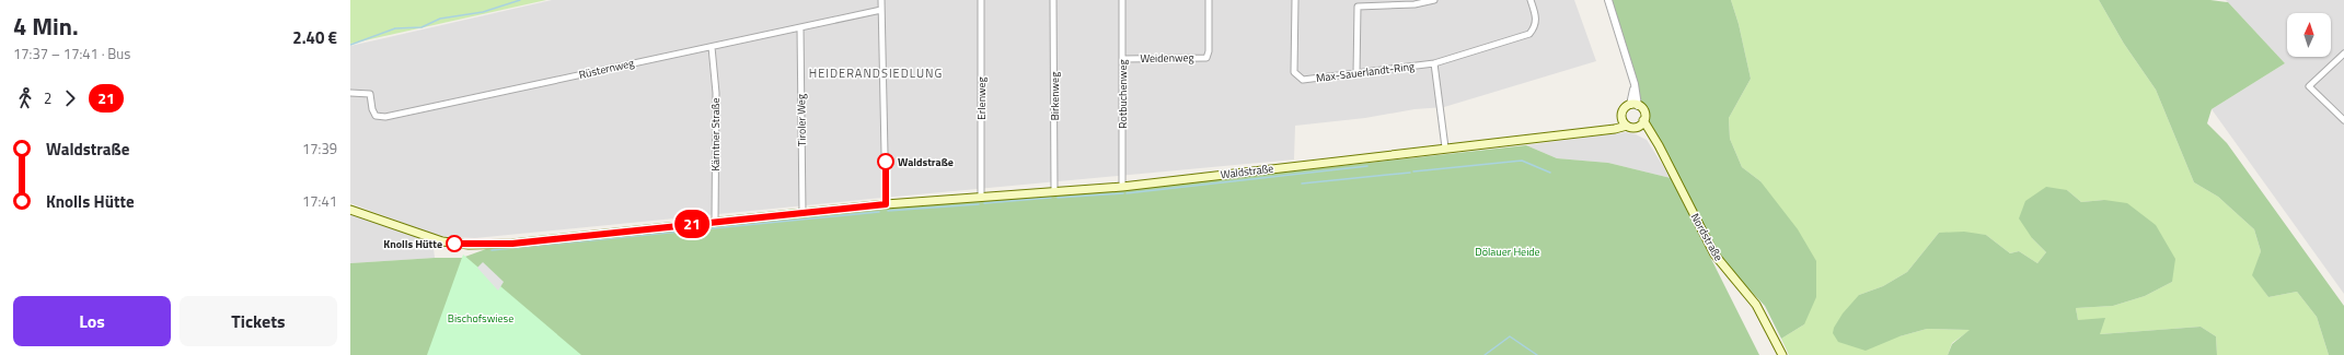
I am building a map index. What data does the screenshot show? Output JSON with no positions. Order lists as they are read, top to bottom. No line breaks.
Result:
{"streets":{"main road":["Waldstraße","Nordstraße"],"street":["Weidenweg","Rüsternweg","Max-Sauerlandt-Ring","Rotbuchenweg","Birkenweg","Erlenweg","Tiroler Weg","Kärntner Straße"]},"crossings":[["Weidenweg","Rotbuchenweg"],["Rüsternweg","Tiroler Weg"],["Rüsternweg","Kärntner Straße"],["Rotbuchenweg","Waldstraße"],["Birkenweg","Waldstraße"],["Erlenweg","Waldstraße"],["Tiroler Weg","Waldstraße"],["Kärntner Straße","Waldstraße"],["Waldstraße","Nordstraße"]],"districts":["HEIDERANDSIEDLUNG"],"parks":["Dölauer Heide","Bischofswiese"],"places":["Waldstraße","Knolls Hütte"],"lines":["bus line 21"],"north":"top","page":{"heading":["4 Min.","17:37 – 17:41 · Bus","2.40 €"],"on_map":"21","legs":["2","21"],"list":[{"name":"Waldstraße","value":"17:39"},{"name":"Knolls Hütte","value":"17:41"}],"buttons":["Los","Tickets"]}}
